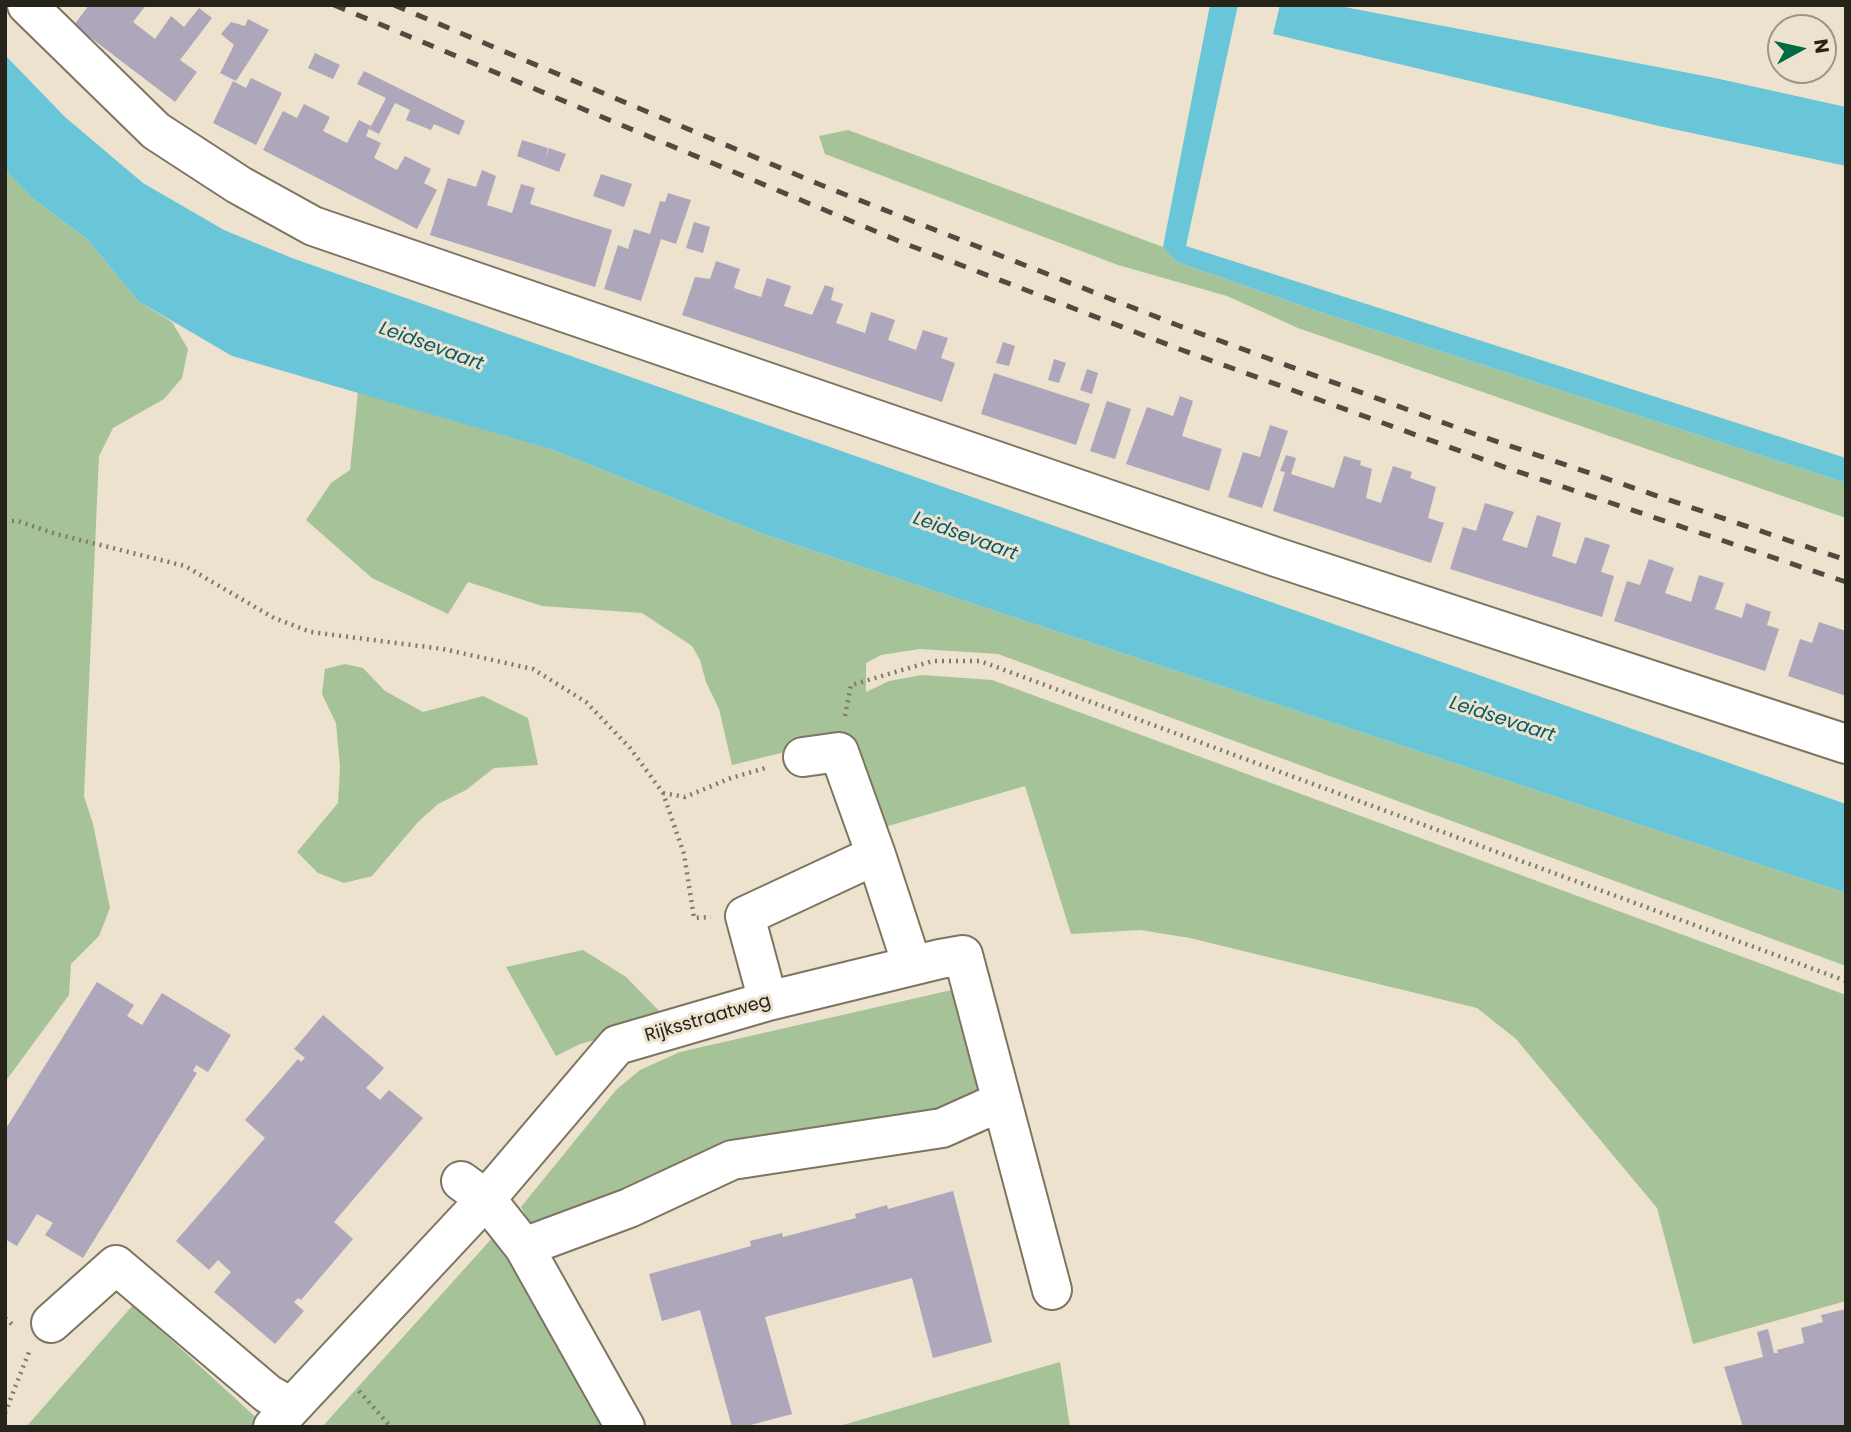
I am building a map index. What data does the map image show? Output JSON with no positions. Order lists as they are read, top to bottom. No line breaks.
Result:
{"streets":{"street":["Rijksstraatweg"]},"water":["Leidsevaart"],"north":"right"}
